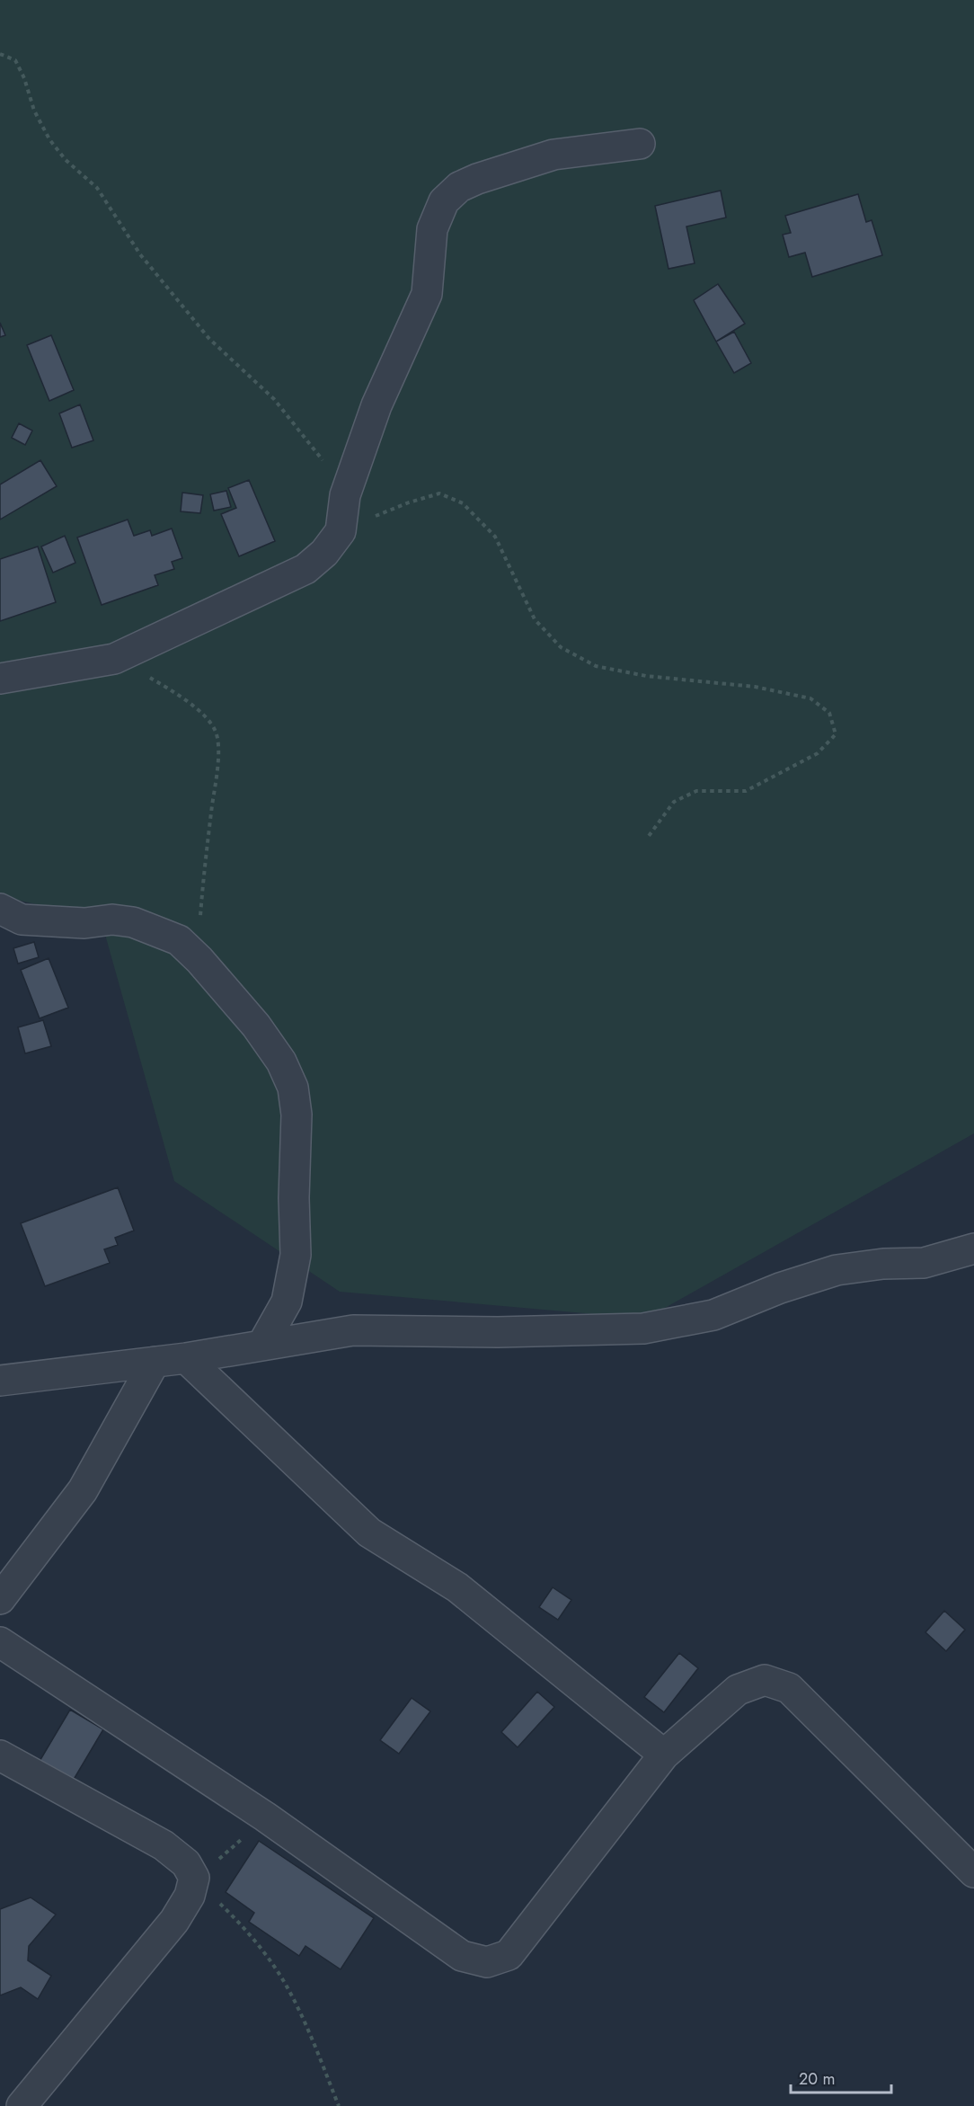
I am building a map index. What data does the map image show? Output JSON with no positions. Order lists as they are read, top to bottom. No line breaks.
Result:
{"scale_bar":"20 m"}
